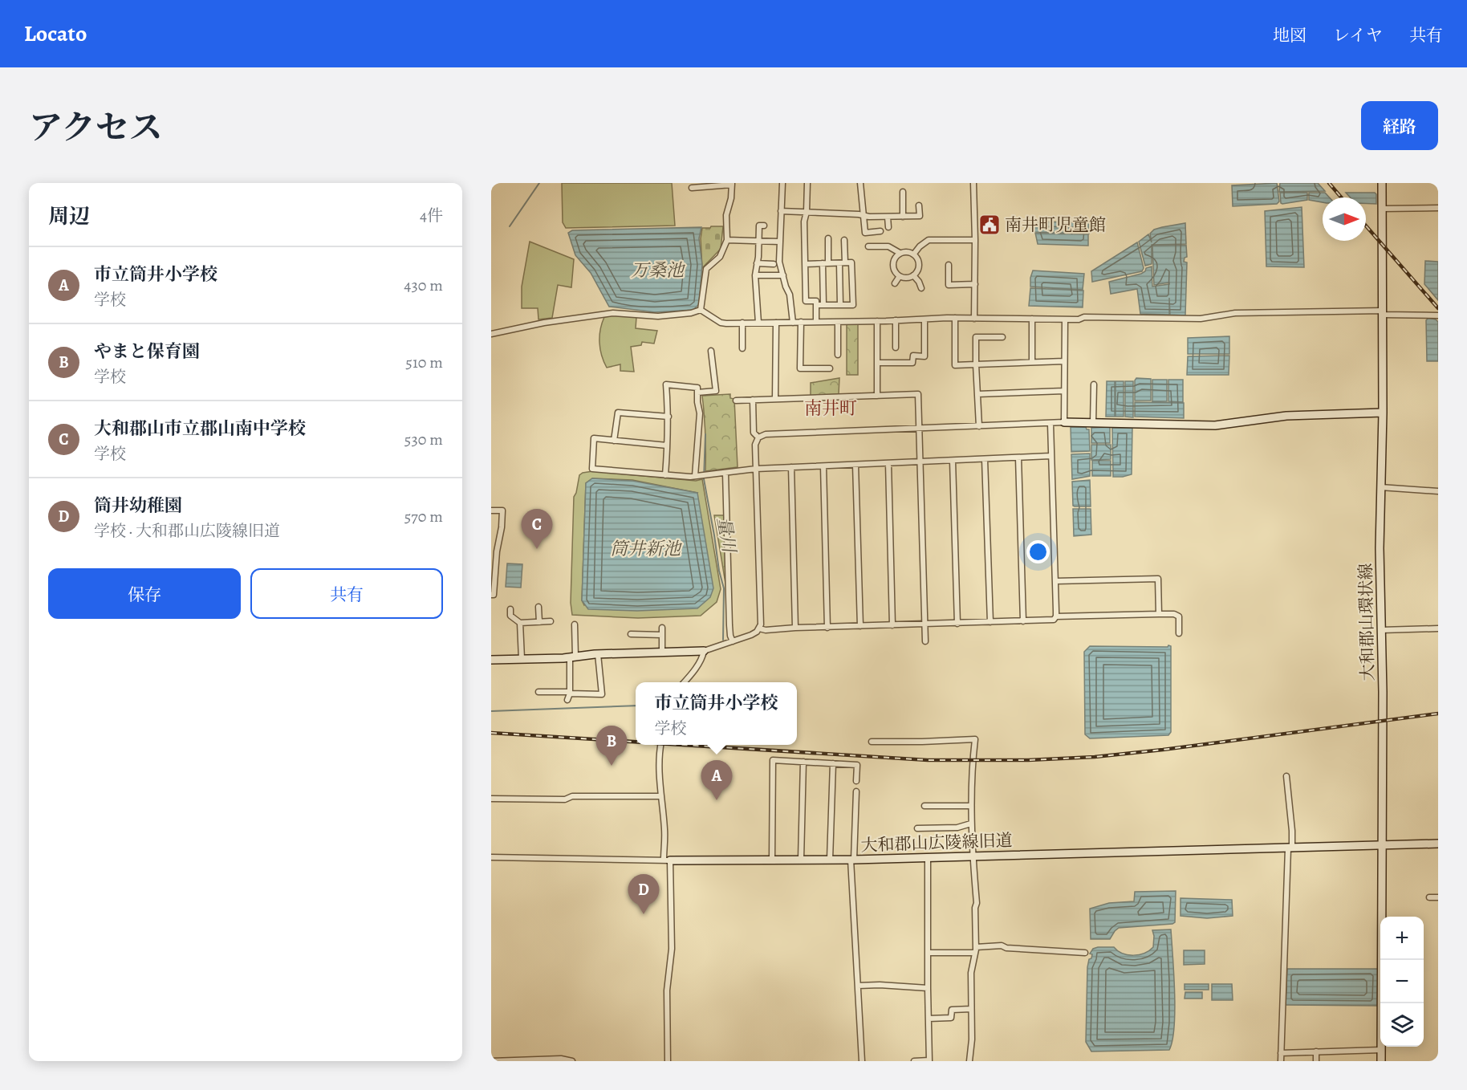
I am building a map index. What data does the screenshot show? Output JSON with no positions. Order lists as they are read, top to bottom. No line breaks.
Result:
{"streets":{"street":["大和郡山環状線","大和郡山広陵線旧道"]},"crossings":[["大和郡山環状線","大和郡山広陵線旧道"]],"districts":["南井町"],"water":["万桑池","量川","筒井新池"],"places":{"public building":["南井町児童館"]},"north":"right","page":{"header":"Locato","nav":["地図","レイヤ","共有"],"title":"アクセス","buttons":["経路",["保存","共有"]],"heading":["周辺","4件"],"list":[{"mark":"A","name":"市立筒井小学校","note":"学校","value":"430 m"},{"mark":"B","name":"やまと保育園","note":"学校","value":"510 m"},{"mark":"C","name":"大和郡山市立郡山南中学校","note":"学校","value":"530 m"},{"mark":"D","name":"筒井幼稚園","note":"学校 · 大和郡山広陵線旧道","value":"570 m"}],"pins":["C","B","A","D"],"popup":["市立筒井小学校","学校"],"map_buttons":["+","−"]}}
